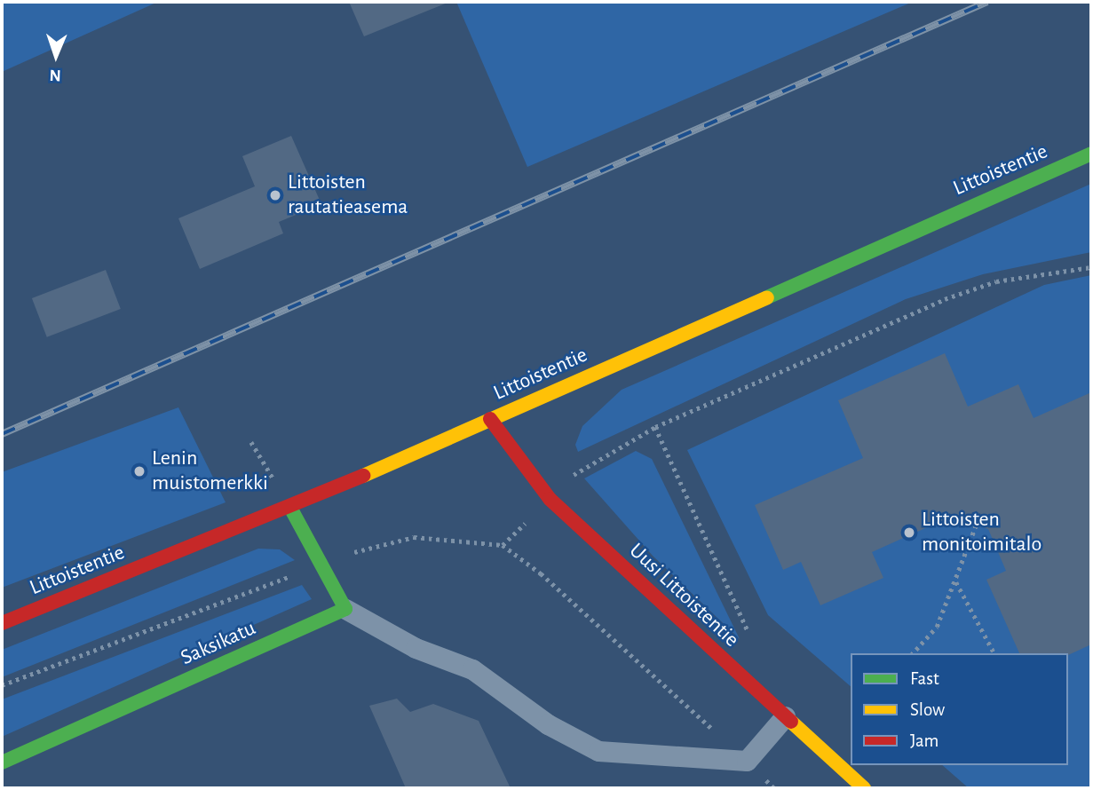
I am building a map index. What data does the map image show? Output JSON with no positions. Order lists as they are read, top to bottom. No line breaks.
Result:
{"streets":{"street":["Littoistentie","Uusi Littoistentie","Saksikatu"]},"crossings":[["Littoistentie","Uusi Littoistentie"]],"places":["Littoisten rautatieasema","Lenin muistomerkki","Littoisten monitoimitalo"],"legend":["Fast","Slow","Jam"],"north":"bottom"}
